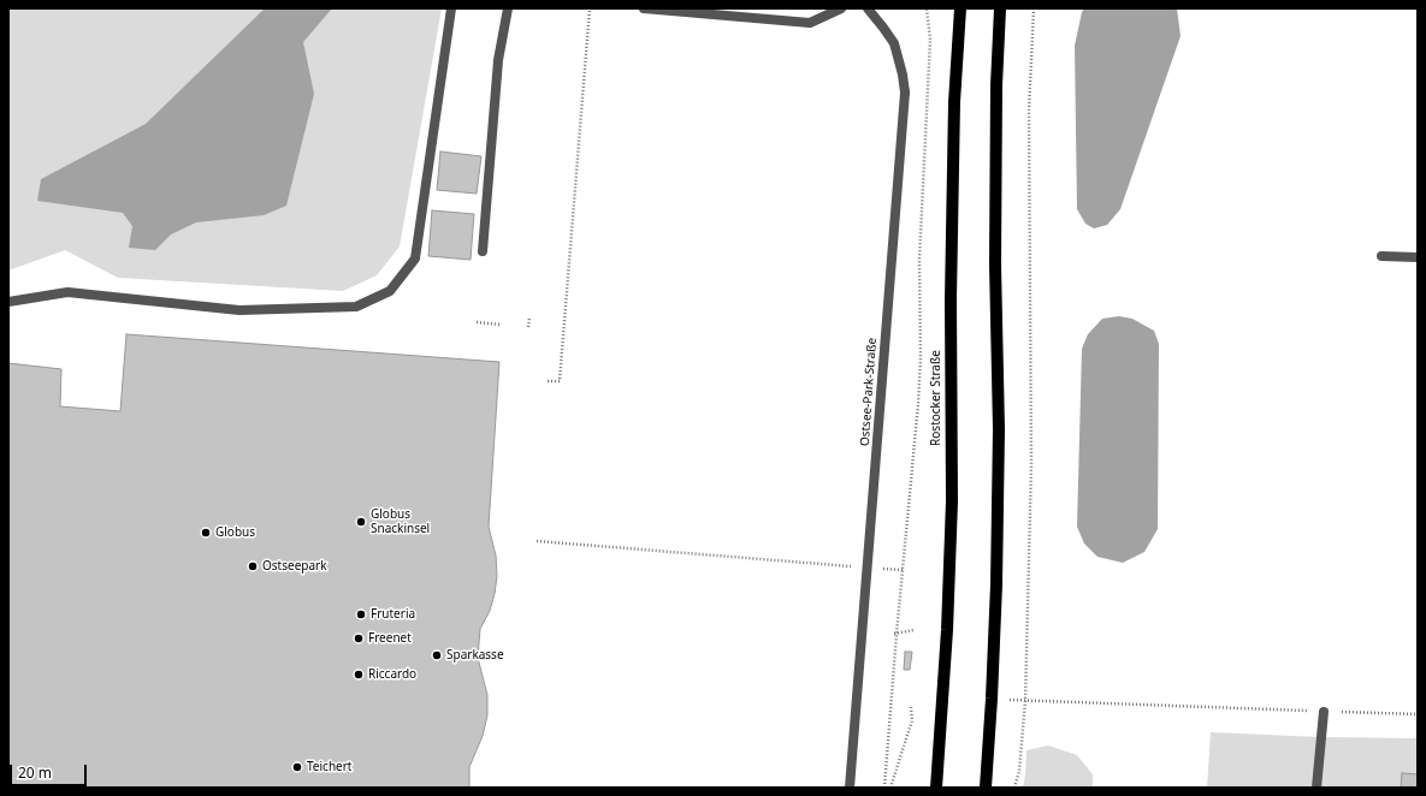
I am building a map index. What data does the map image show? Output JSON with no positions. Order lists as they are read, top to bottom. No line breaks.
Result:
{"streets":{"main road":["Rostocker Straße"],"street":["Ostsee-Park-Straße"]},"places":["Globus Snackinsel","Globus","Ostseepark","Fruteria","Freenet","Sparkasse","Riccardo","Teichert"],"scale_bar":"20 m"}
